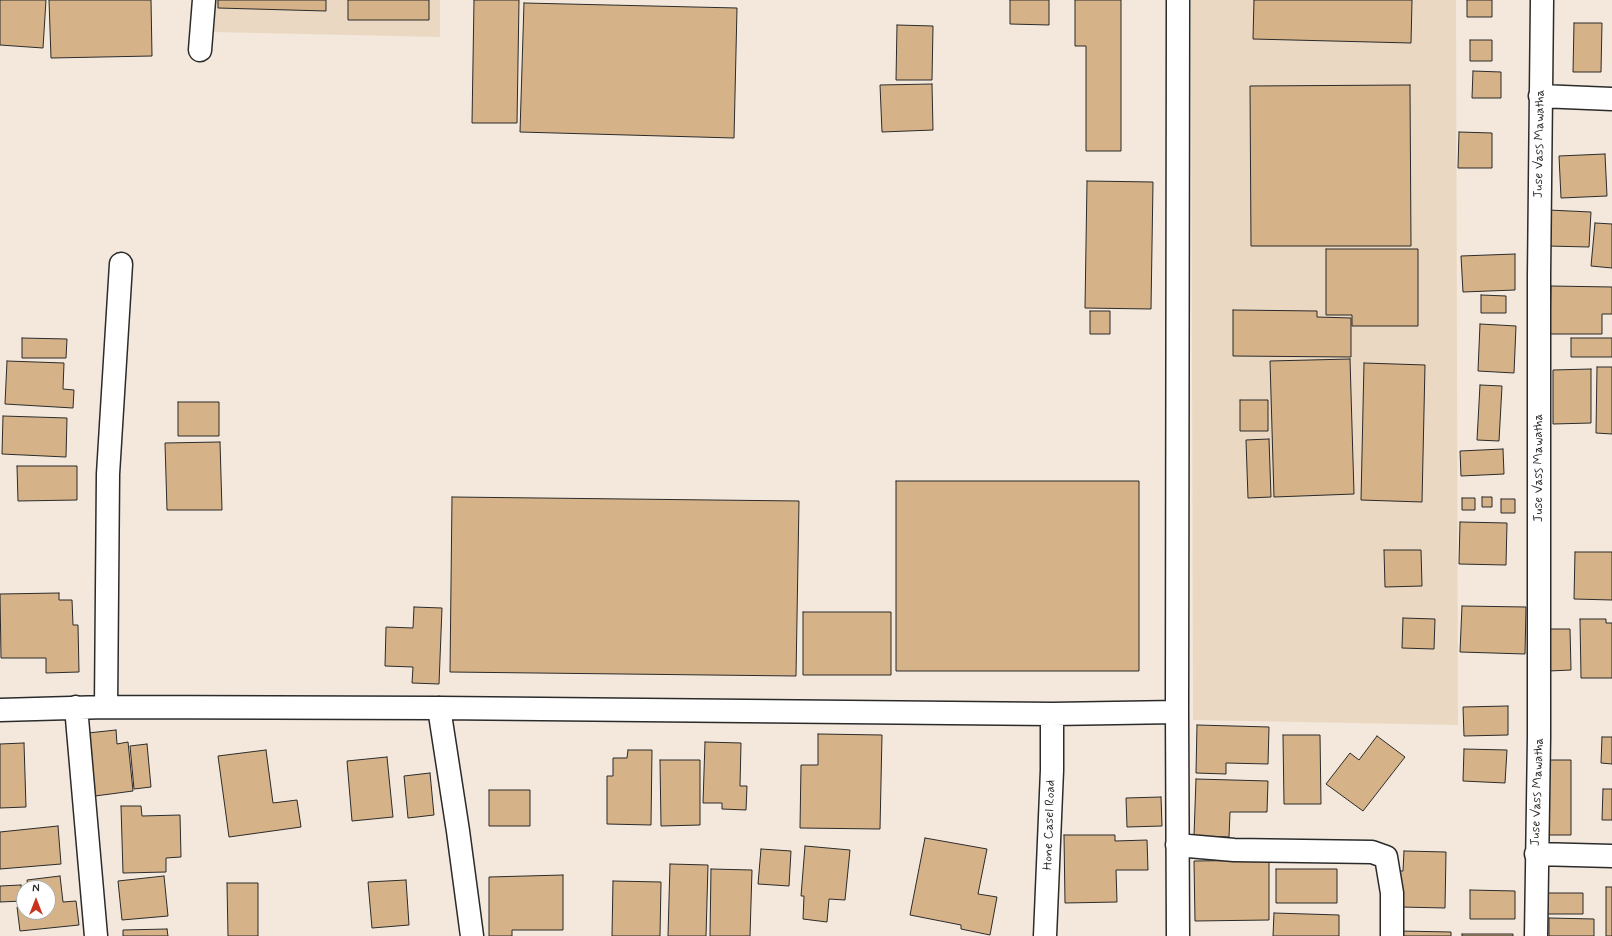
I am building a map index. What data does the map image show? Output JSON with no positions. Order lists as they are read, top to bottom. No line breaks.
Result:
{"streets":{"street":["Juse Vass Mawatha","Hone Casel Road"]},"north":"top"}
